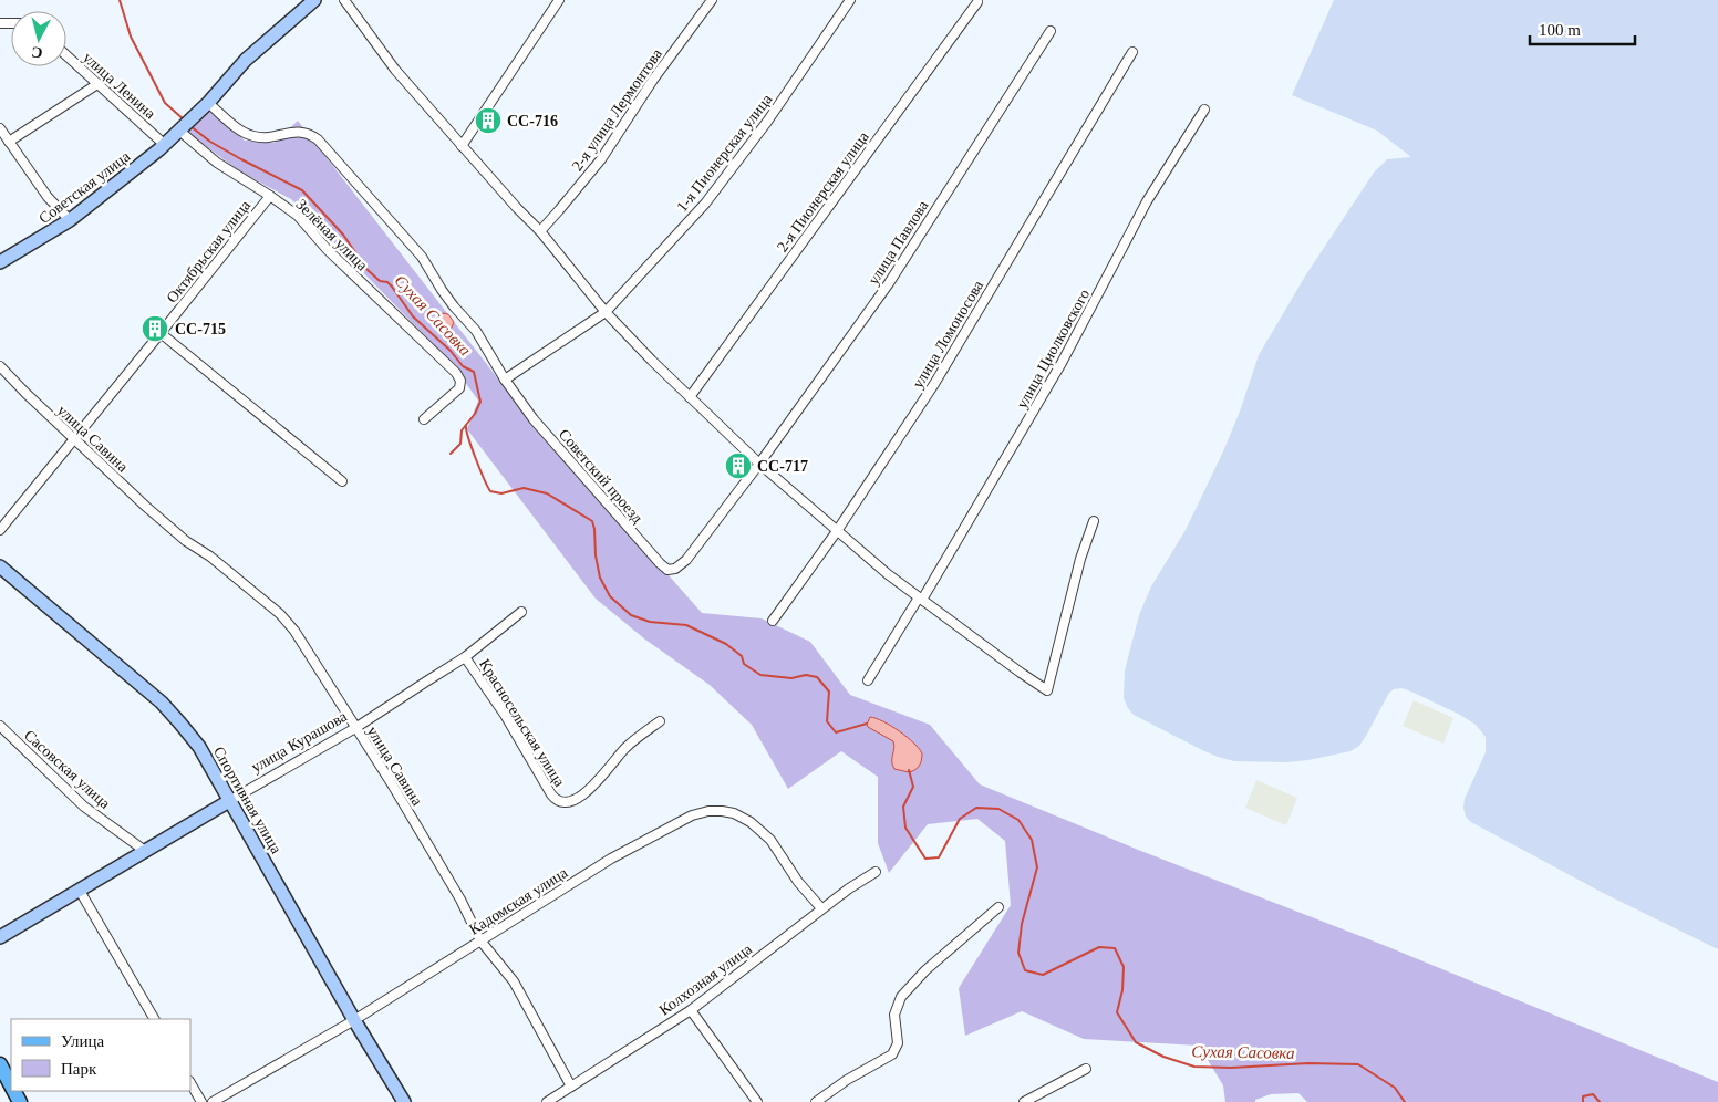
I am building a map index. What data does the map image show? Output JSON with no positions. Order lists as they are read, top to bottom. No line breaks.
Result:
{"streets":{"street":["улица Ленина","2-я улица Лермонтова","1-я Пионерская улица","Советская улица","2-я Пионерская улица","Зелёная улица","улица Павлова","Октябрьская улица","улица Ломоносова","улица Циолковского","улица Савина","Советский проезд","Красносельская улица","улица Курашова","Сасовская улица","Спортивная улица","Кадомская улица","Колхозная улица"]},"crossings":[["улица Ленина","Советская улица"],["Советская улица","Зелёная улица"],["Зелёная улица","Октябрьская улица"],["улица Павлова","Советский проезд"],["Октябрьская улица","улица Савина"],["улица Савина","улица Курашова"],["улица Савина","Кадомская улица"],["улица Савина","Колхозная улица"],["Красносельская улица","улица Курашова"],["улица Курашова","Сасовская улица"],["улица Курашова","Спортивная улица"],["Спортивная улица","Кадомская улица"],["Кадомская улица","Колхозная улица"]],"water":["Сухая Сасовка"],"places":{"building":["СС-716","СС-715","СС-717"]},"legend":["Улица","Парк"],"scale_bar":"100 m","north":"bottom"}
